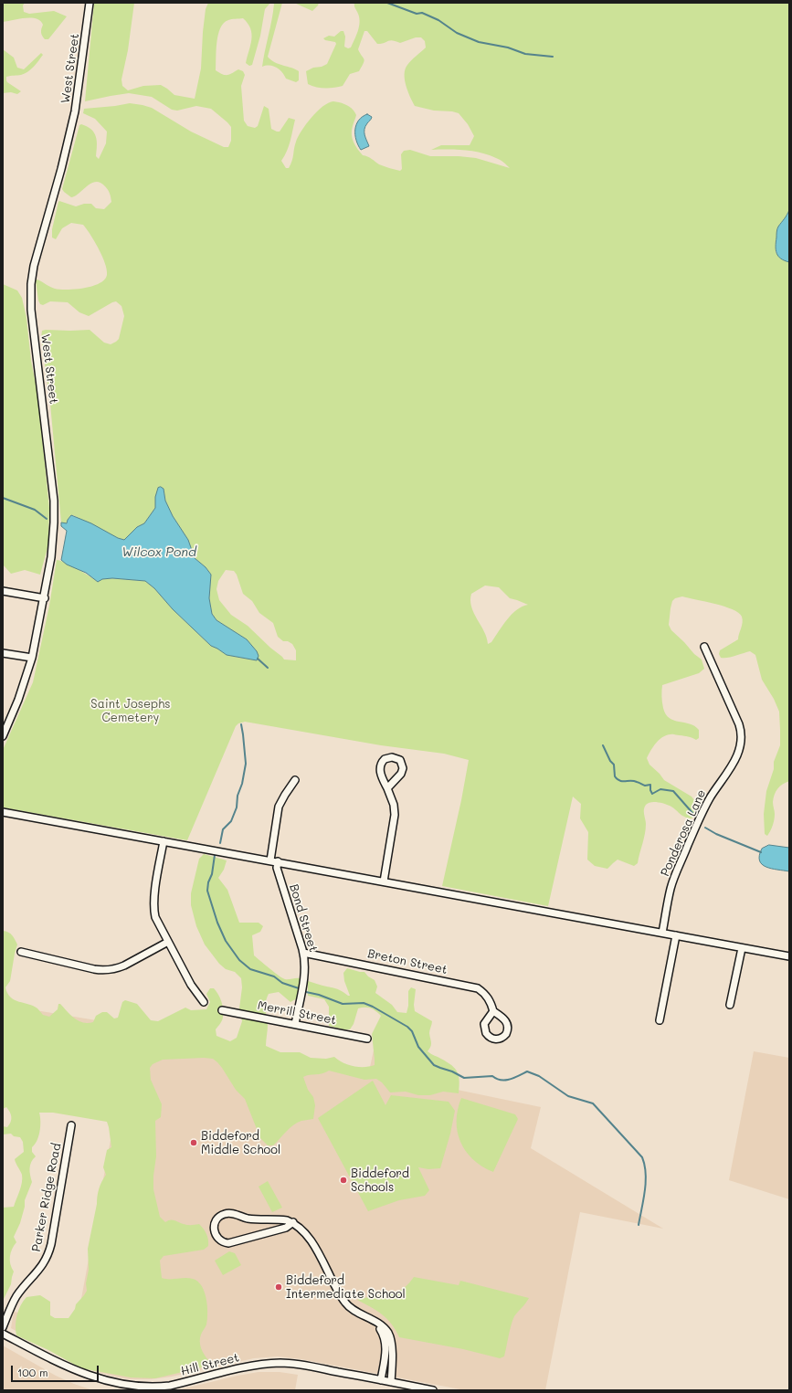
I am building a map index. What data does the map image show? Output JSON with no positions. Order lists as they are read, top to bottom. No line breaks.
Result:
{"streets":{"street":["West Street","Ponderosa Lane","Bond Street","Breton Street","Merrill Street","Parker Ridge Road","Hill Street"]},"crossings":[["Bond Street","Breton Street"],["Bond Street","Merrill Street"]],"water":["Wilcox Pond"],"parks":["Saint Josephs Cemetery"],"places":["Biddeford Middle School","Biddeford Schools","Biddeford Intermediate School"],"scale_bar":"100 m"}
